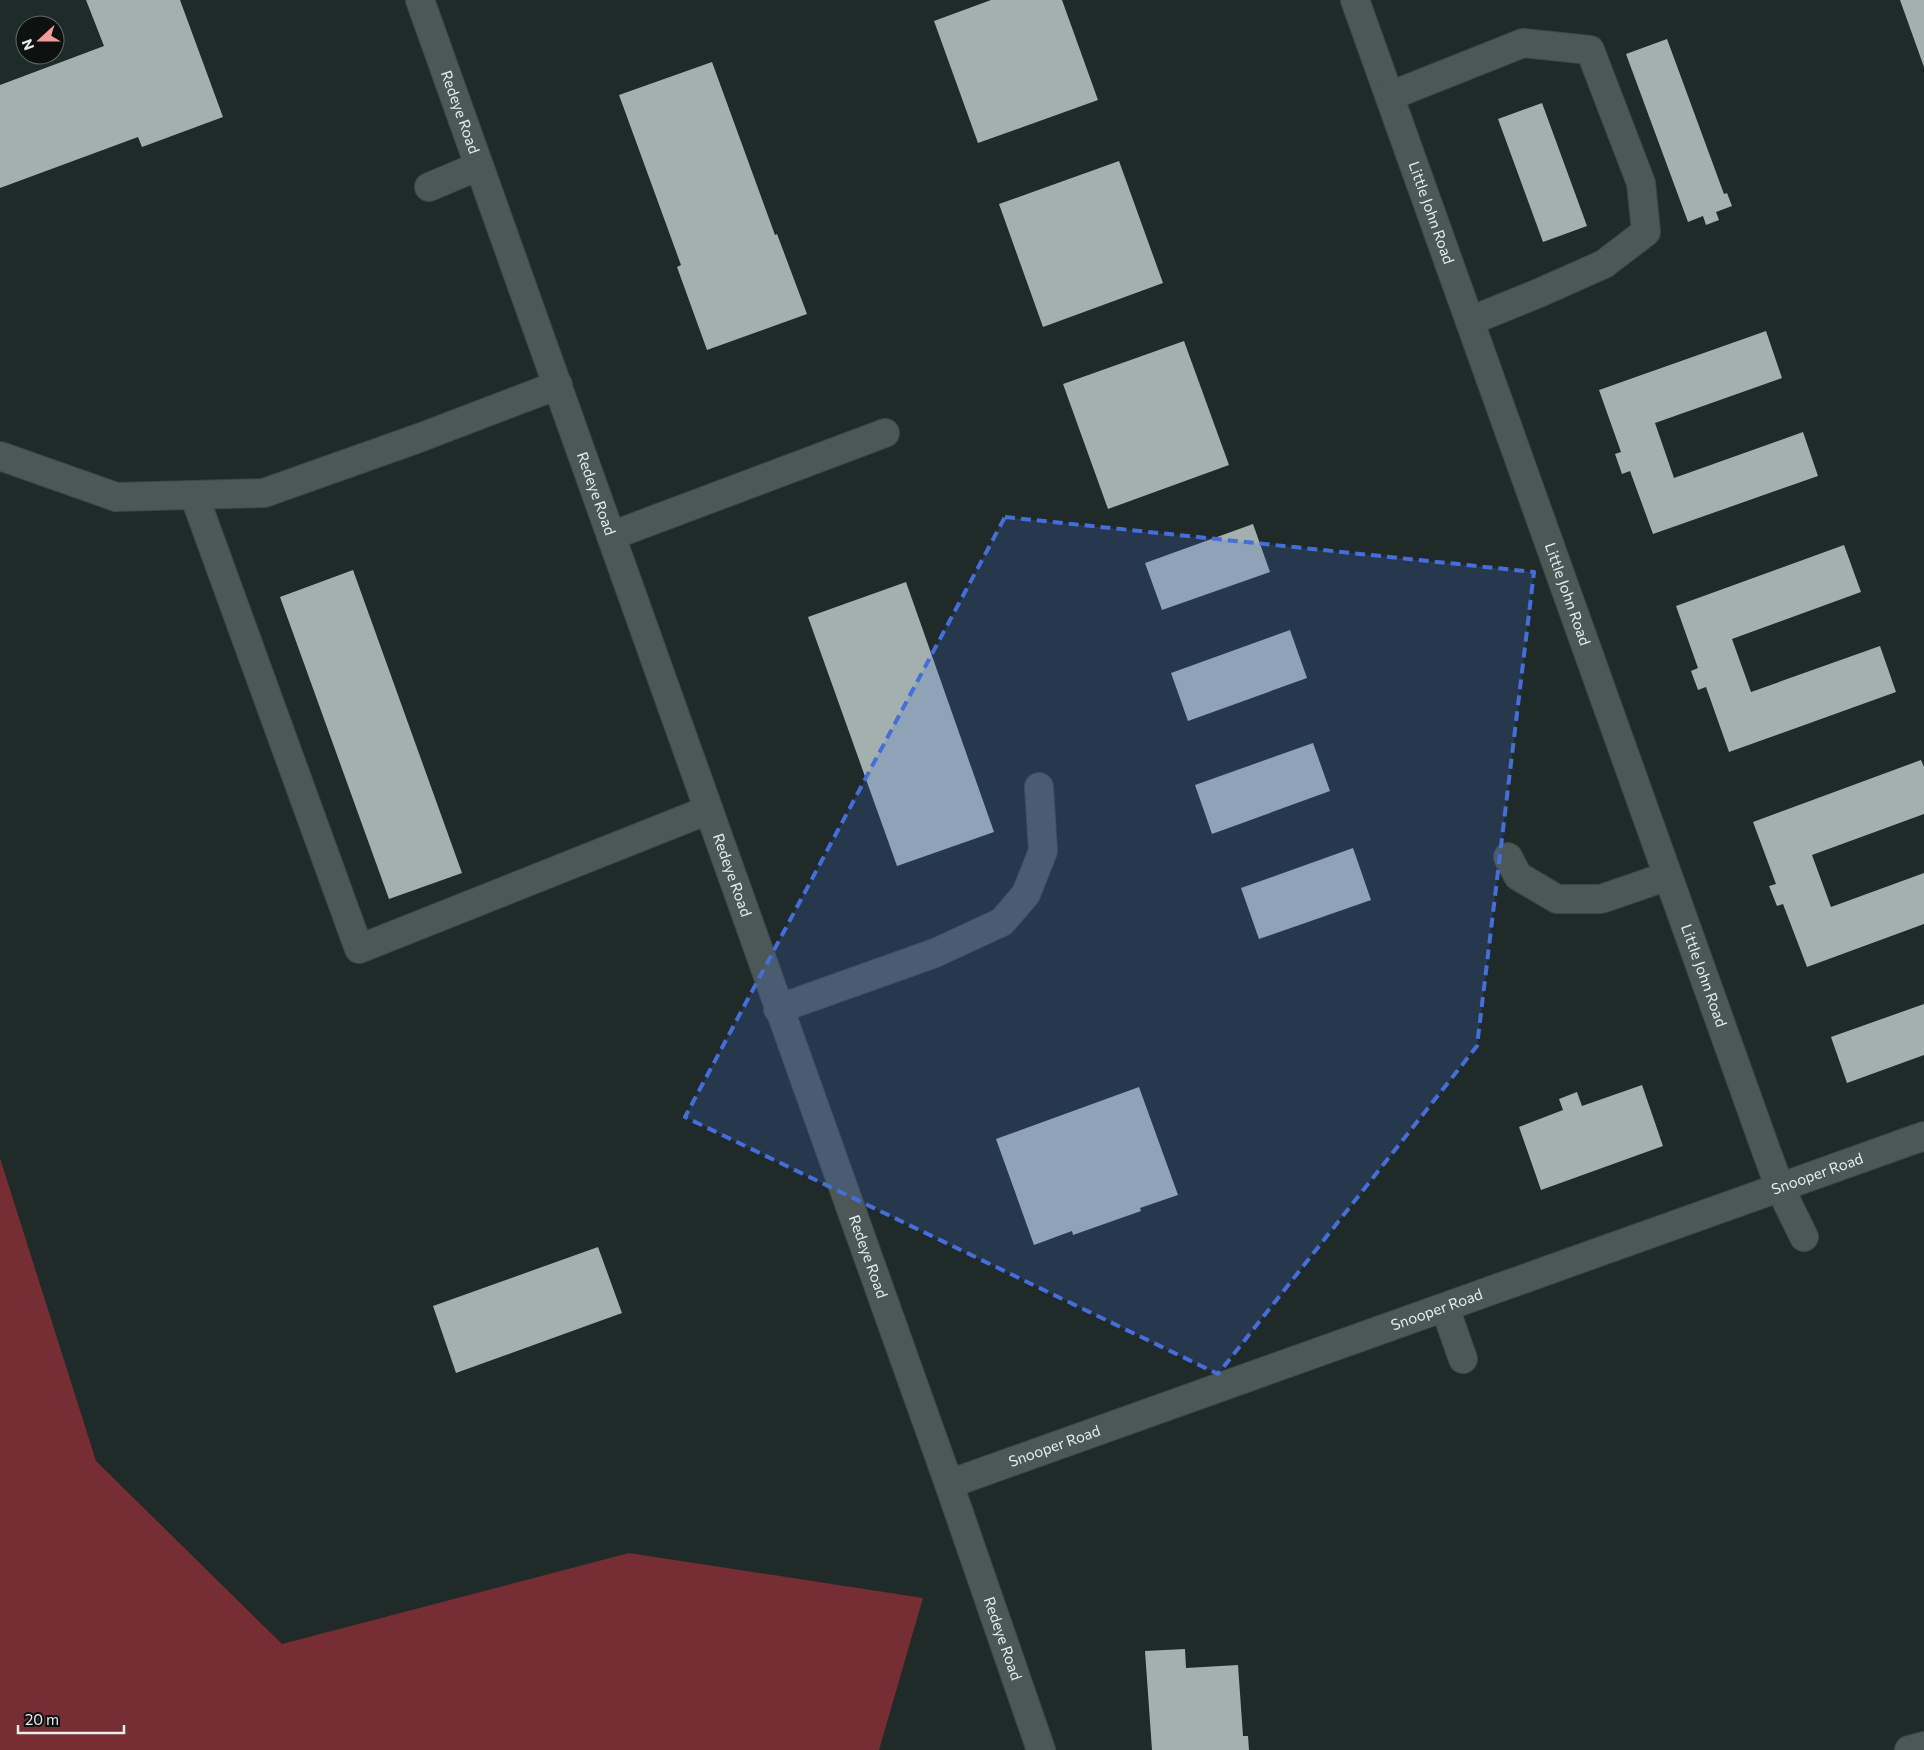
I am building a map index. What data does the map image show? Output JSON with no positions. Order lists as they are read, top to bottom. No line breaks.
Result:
{"streets":{"street":["Redeye Road","Little John Road","Snooper Road"]},"crossings":[["Redeye Road","Snooper Road"],["Little John Road","Snooper Road"]],"scale_bar":"20 m","north":"left"}
